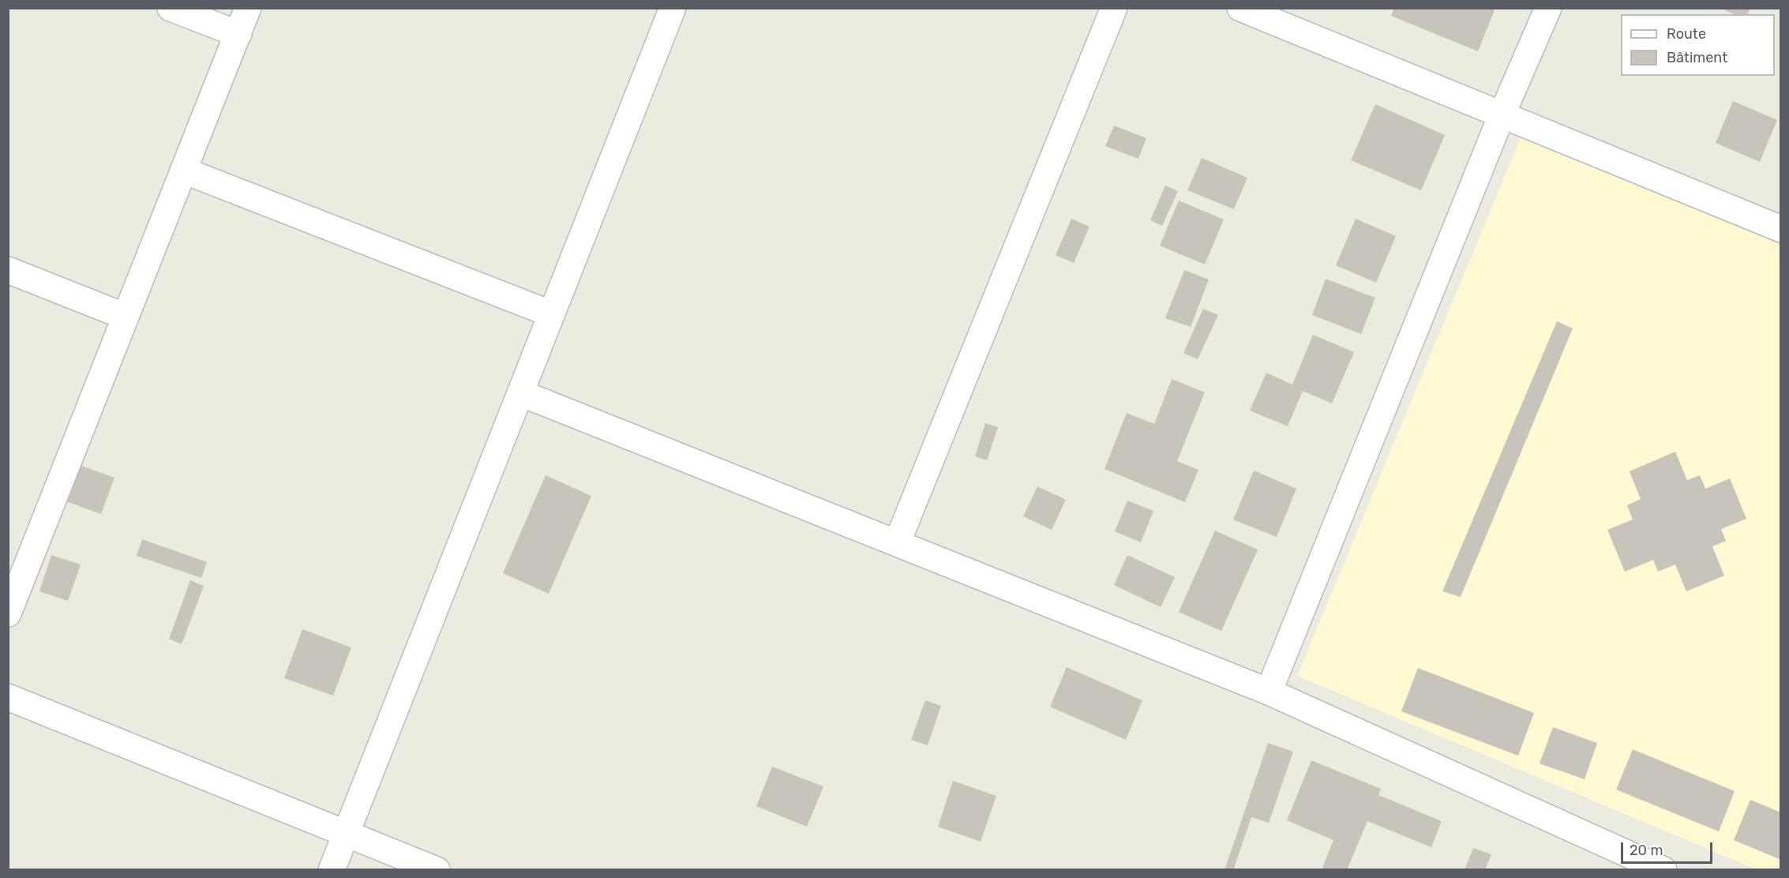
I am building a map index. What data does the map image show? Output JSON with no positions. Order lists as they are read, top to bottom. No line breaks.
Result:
{"legend":["Route","Bâtiment"],"scale_bar":"20 m"}
